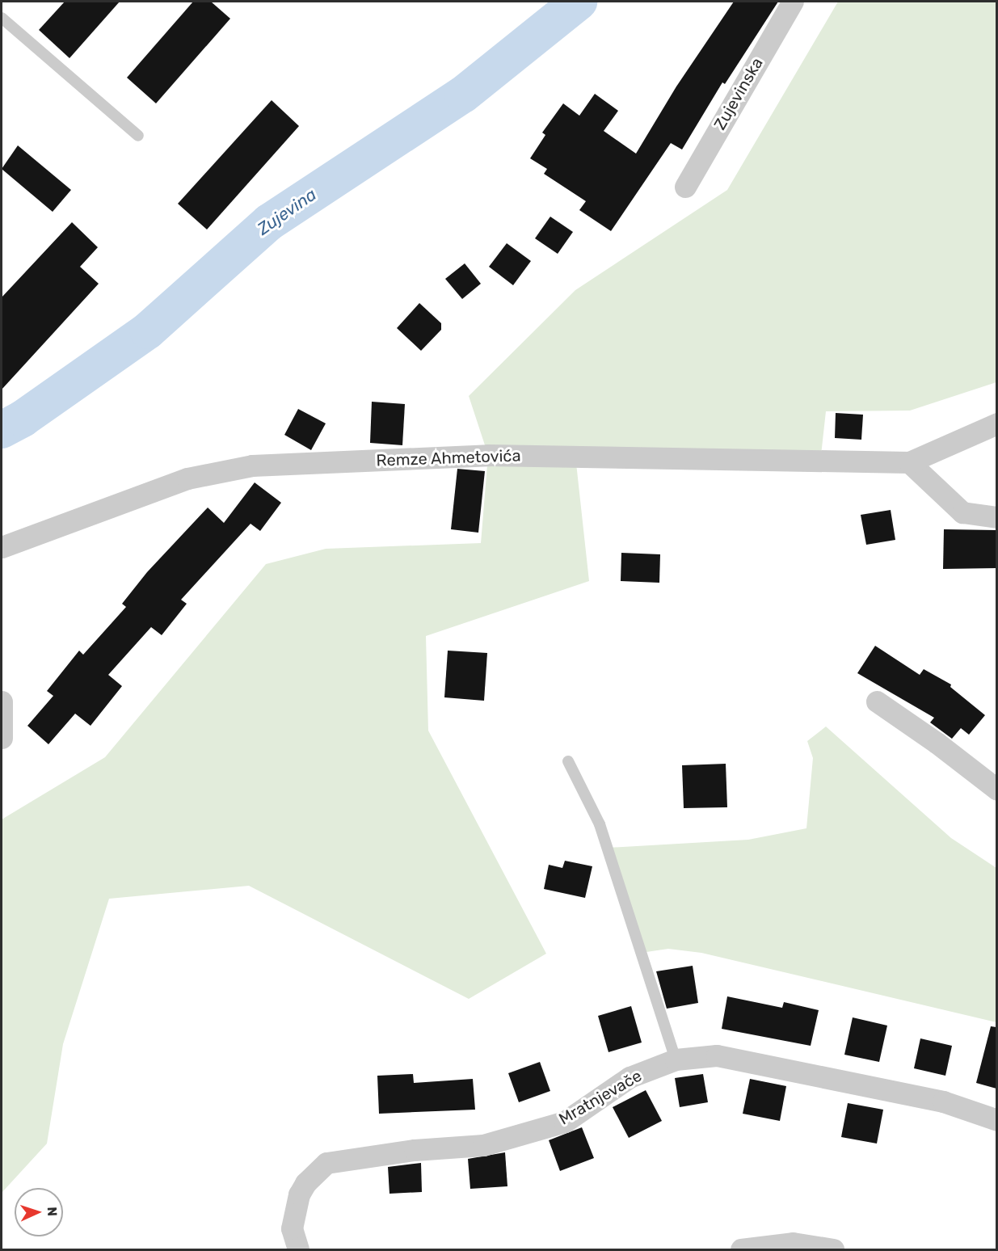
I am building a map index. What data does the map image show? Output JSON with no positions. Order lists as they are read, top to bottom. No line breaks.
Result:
{"streets":{"street":["Zujevinska","Remze Ahmetovića","Mratnjevače"]},"water":["Zujevina"],"north":"right"}
